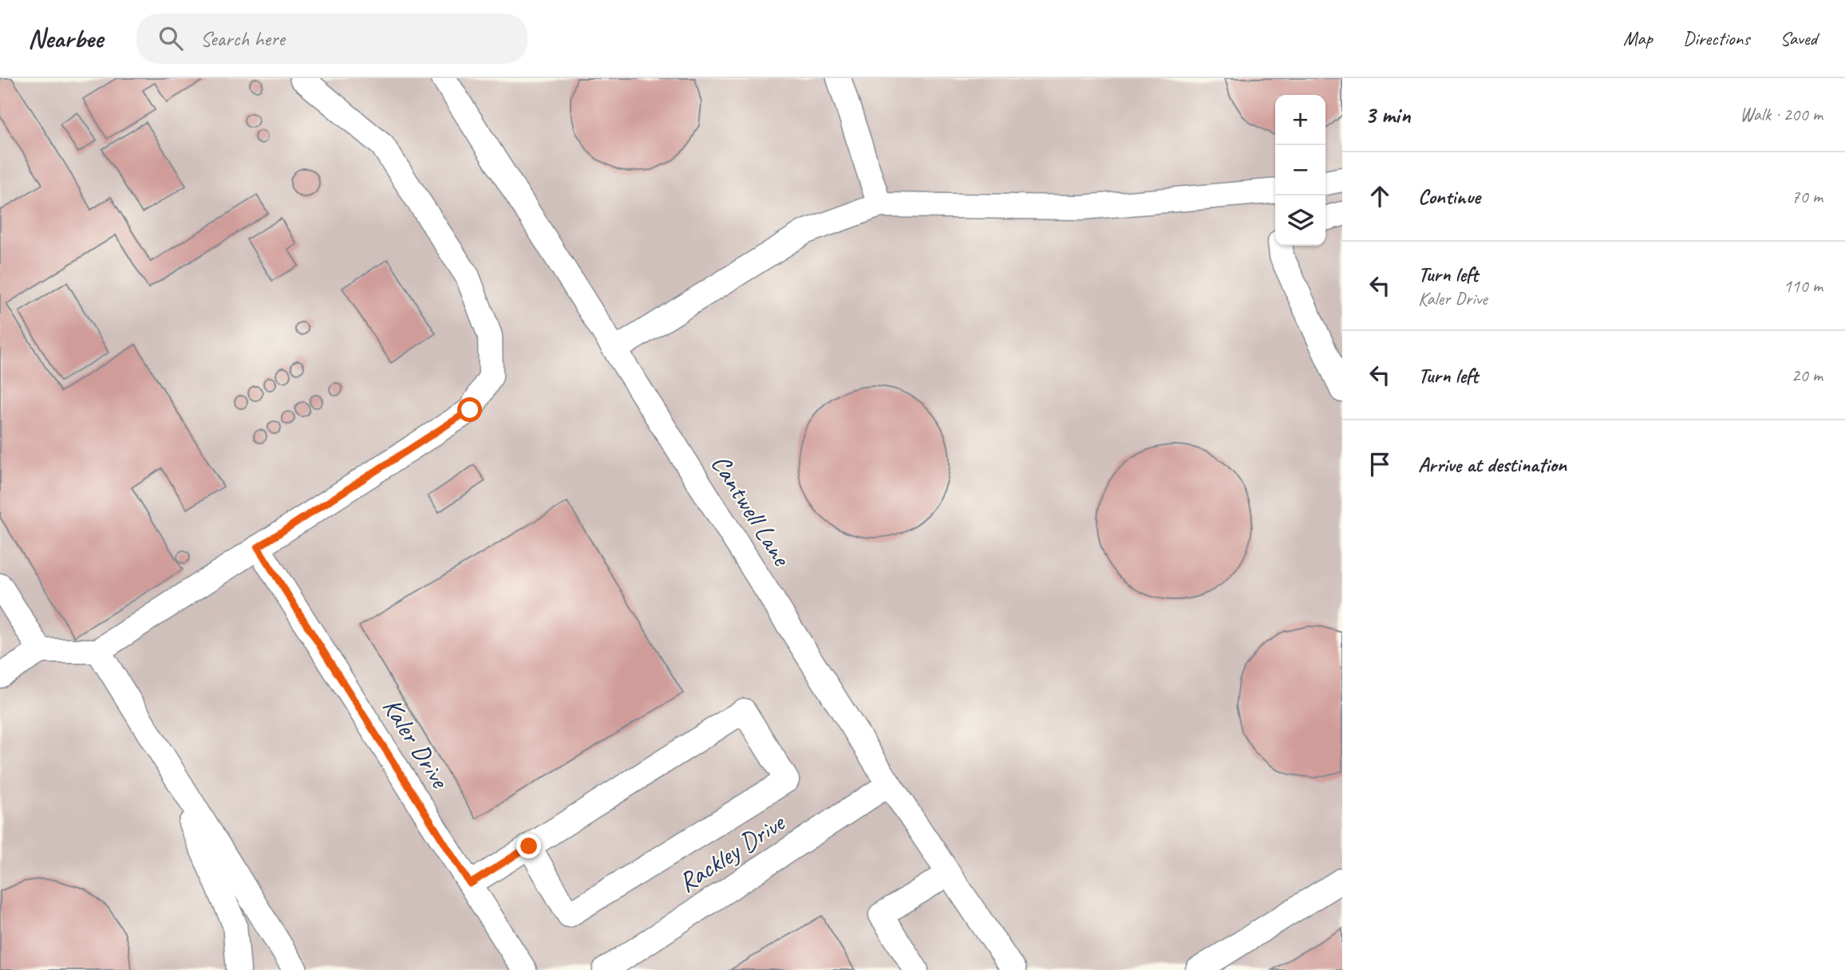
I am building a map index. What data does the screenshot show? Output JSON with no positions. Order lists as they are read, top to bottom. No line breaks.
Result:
{"streets":{"street":["Cantwell Lane","Kaler Drive","Rackley Drive"]},"crossings":[["Cantwell Lane","Rackley Drive"]],"page":{"header":"Nearbee","search":"Search here","nav":["Map","Directions","Saved"],"heading":["3 min","Walk · 200 m"],"map_buttons":["+","−"],"list":[["Continue","70 m"],["Turn left","Kaler Drive","110 m"],["Turn left","20 m"],"Arrive at destination"]}}
